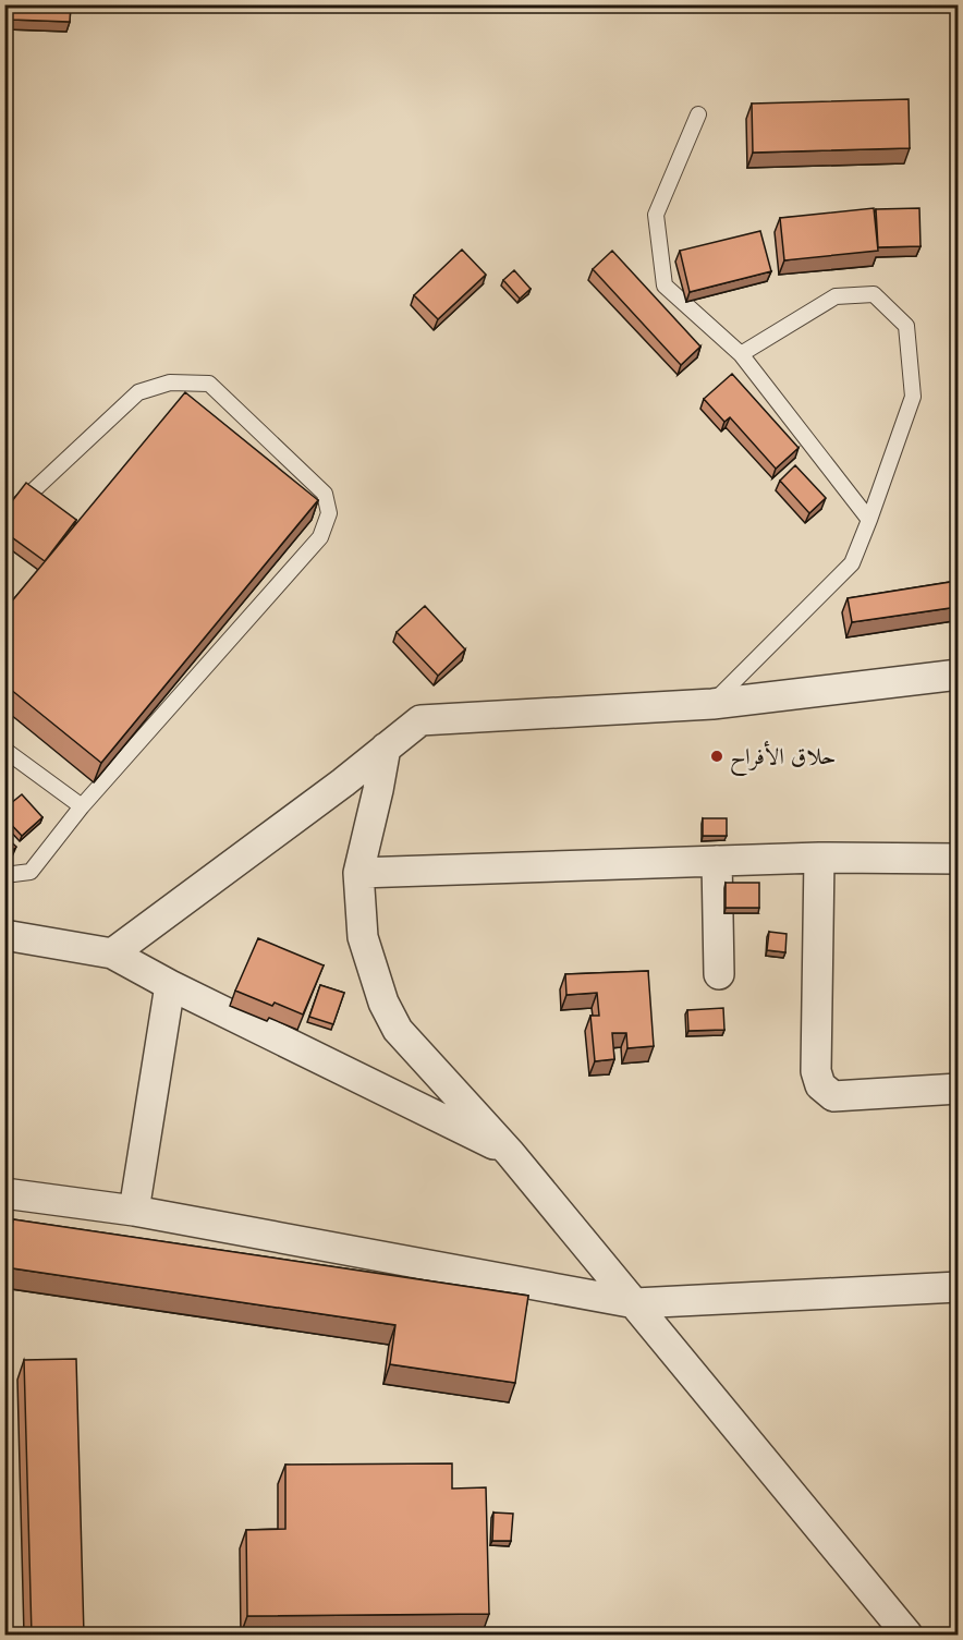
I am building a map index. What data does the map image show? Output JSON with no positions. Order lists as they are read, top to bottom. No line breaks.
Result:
{"places":["حلاق الأفراح"]}
